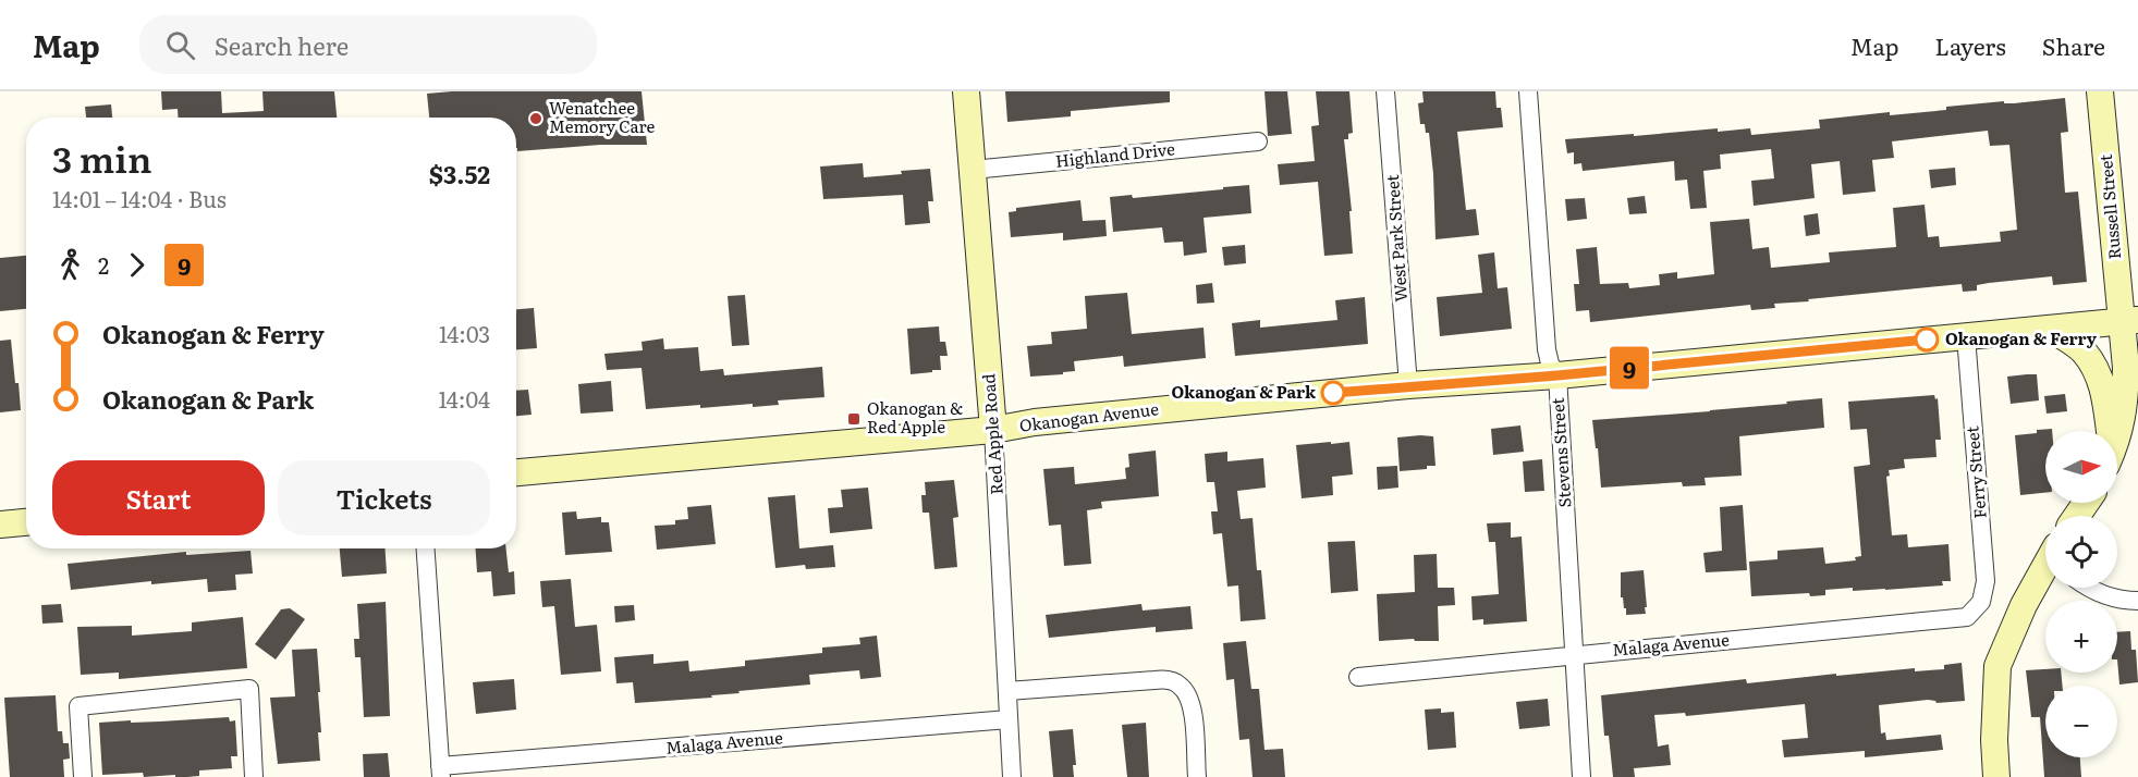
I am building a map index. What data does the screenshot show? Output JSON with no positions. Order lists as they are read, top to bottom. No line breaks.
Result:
{"streets":{"street":["Highland Drive","Russell Street","West Park Street","Okanogan Avenue","Red Apple Road","Stevens Street","Ferry Street","Malaga Avenue"]},"crossings":[["Highland Drive","Red Apple Road"],["Russell Street","Okanogan Avenue"],["West Park Street","Okanogan Avenue"],["Okanogan Avenue","Red Apple Road"],["Okanogan Avenue","Stevens Street"],["Okanogan Avenue","Ferry Street"],["Red Apple Road","Malaga Avenue"],["Stevens Street","Malaga Avenue"],["Ferry Street","Malaga Avenue"]],"places":{"other":["Wenatchee Memory Care","Okanogan & Ferry","Okanogan & Park"],"transit":["Okanogan & Red Apple"]},"lines":["bus line 9"],"north":"right","page":{"header":"Map","search":"Search here","nav":["Map","Layers","Share"],"on_map":"9","heading":["3 min","14:01 – 14:04 · Bus","$3.52"],"legs":["2","9"],"list":[{"name":"Okanogan & Ferry","value":"14:03"},{"name":"Okanogan & Park","value":"14:04"}],"map_buttons":["+","−"],"buttons":["Start","Tickets"]}}
